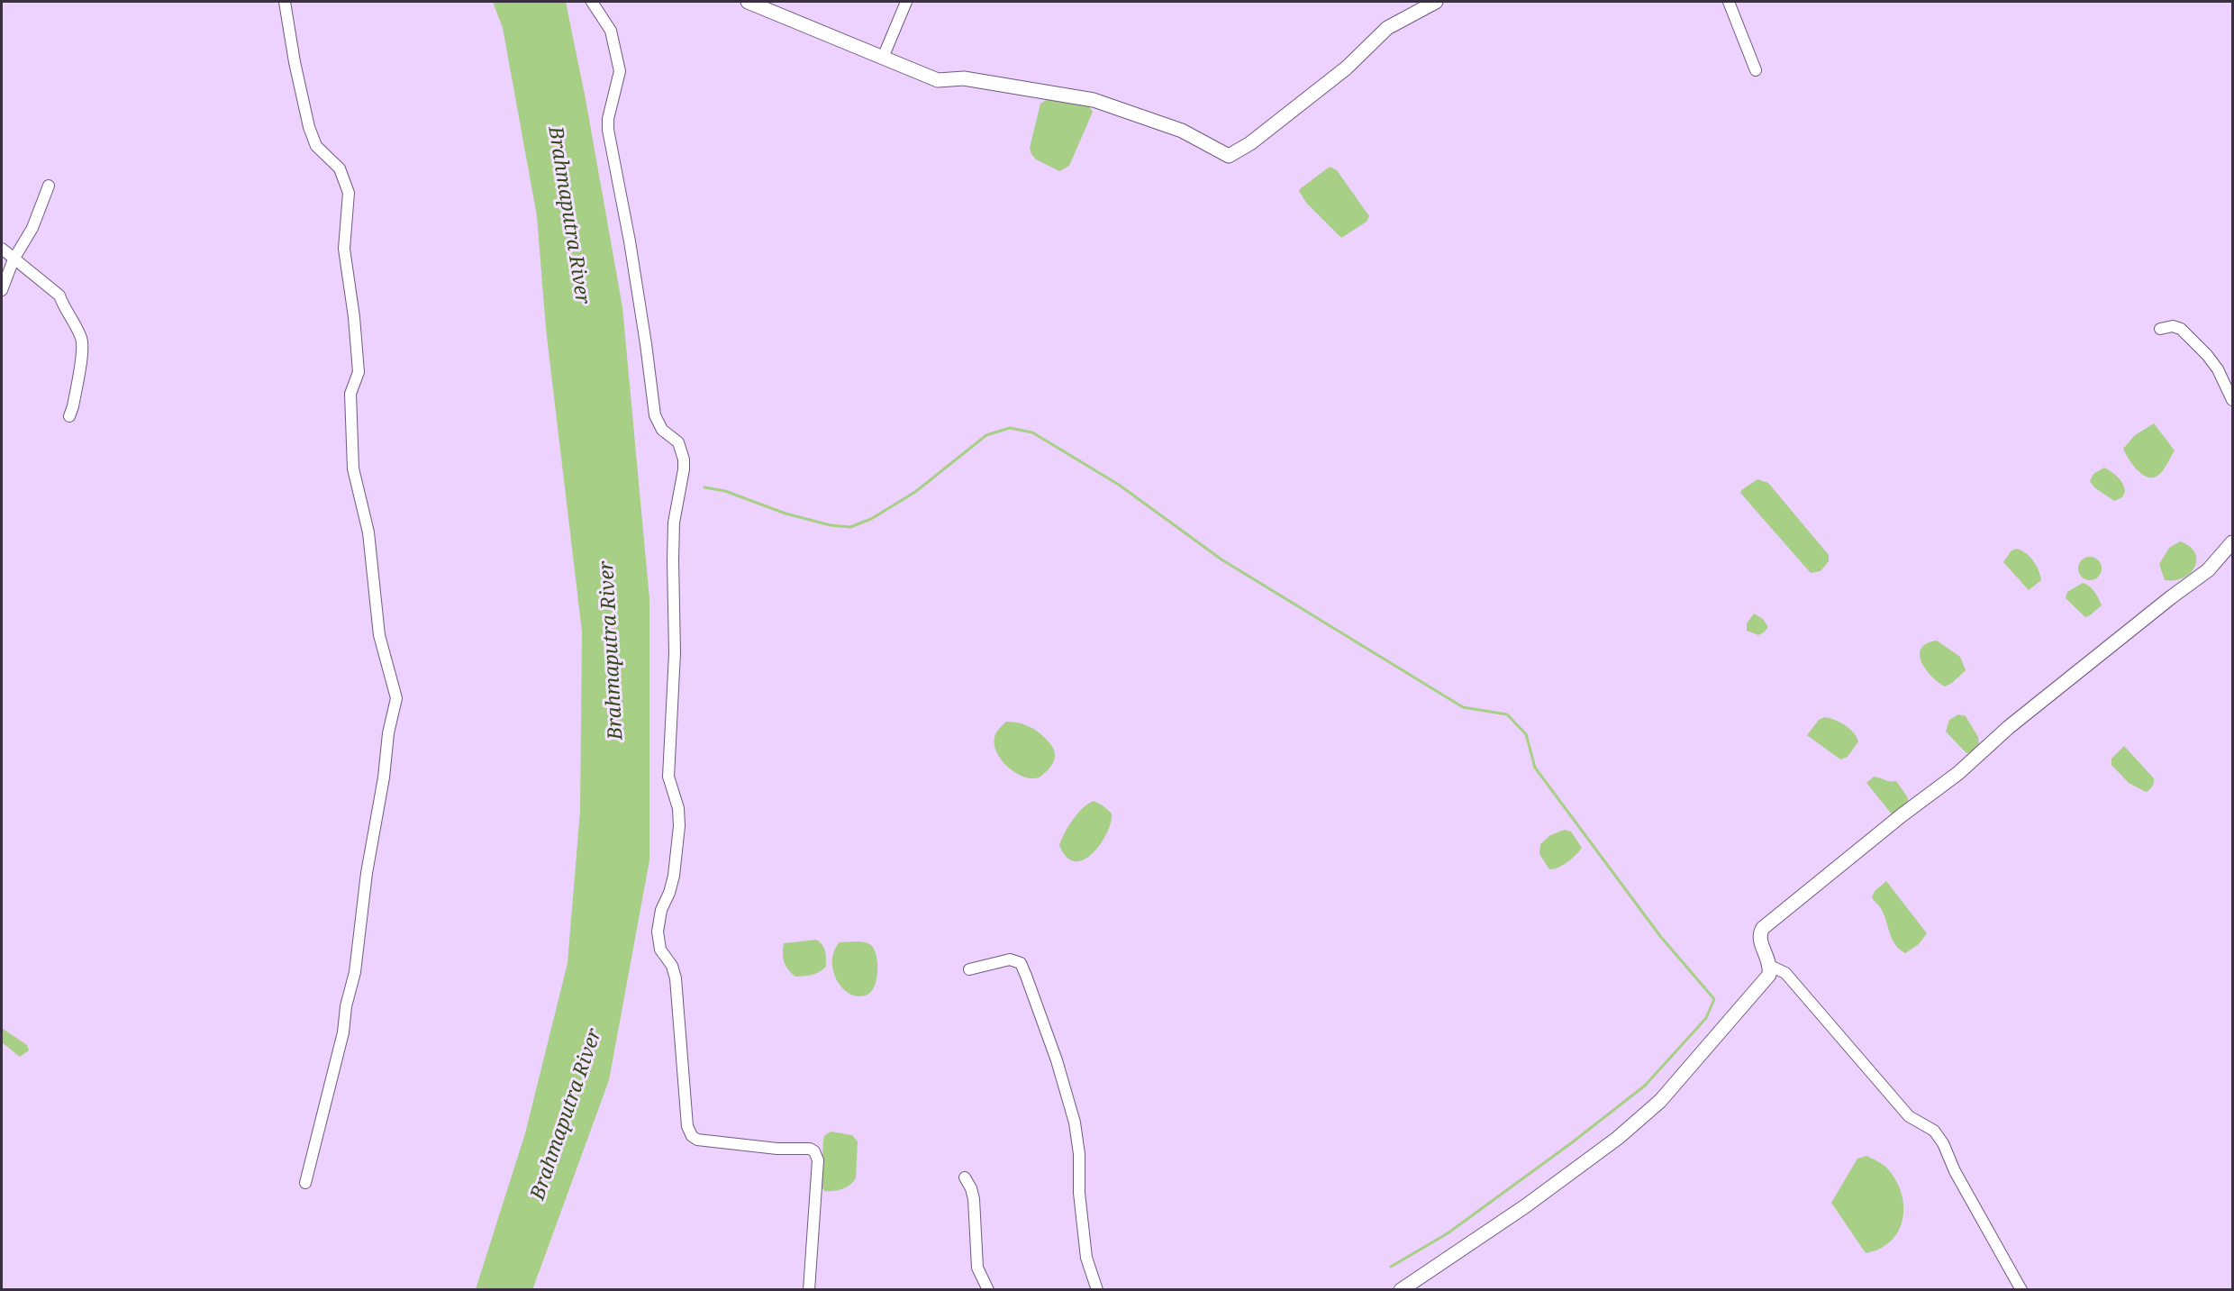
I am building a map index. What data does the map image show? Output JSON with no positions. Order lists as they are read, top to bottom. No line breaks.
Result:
{"water":["Brahmaputra River"]}
